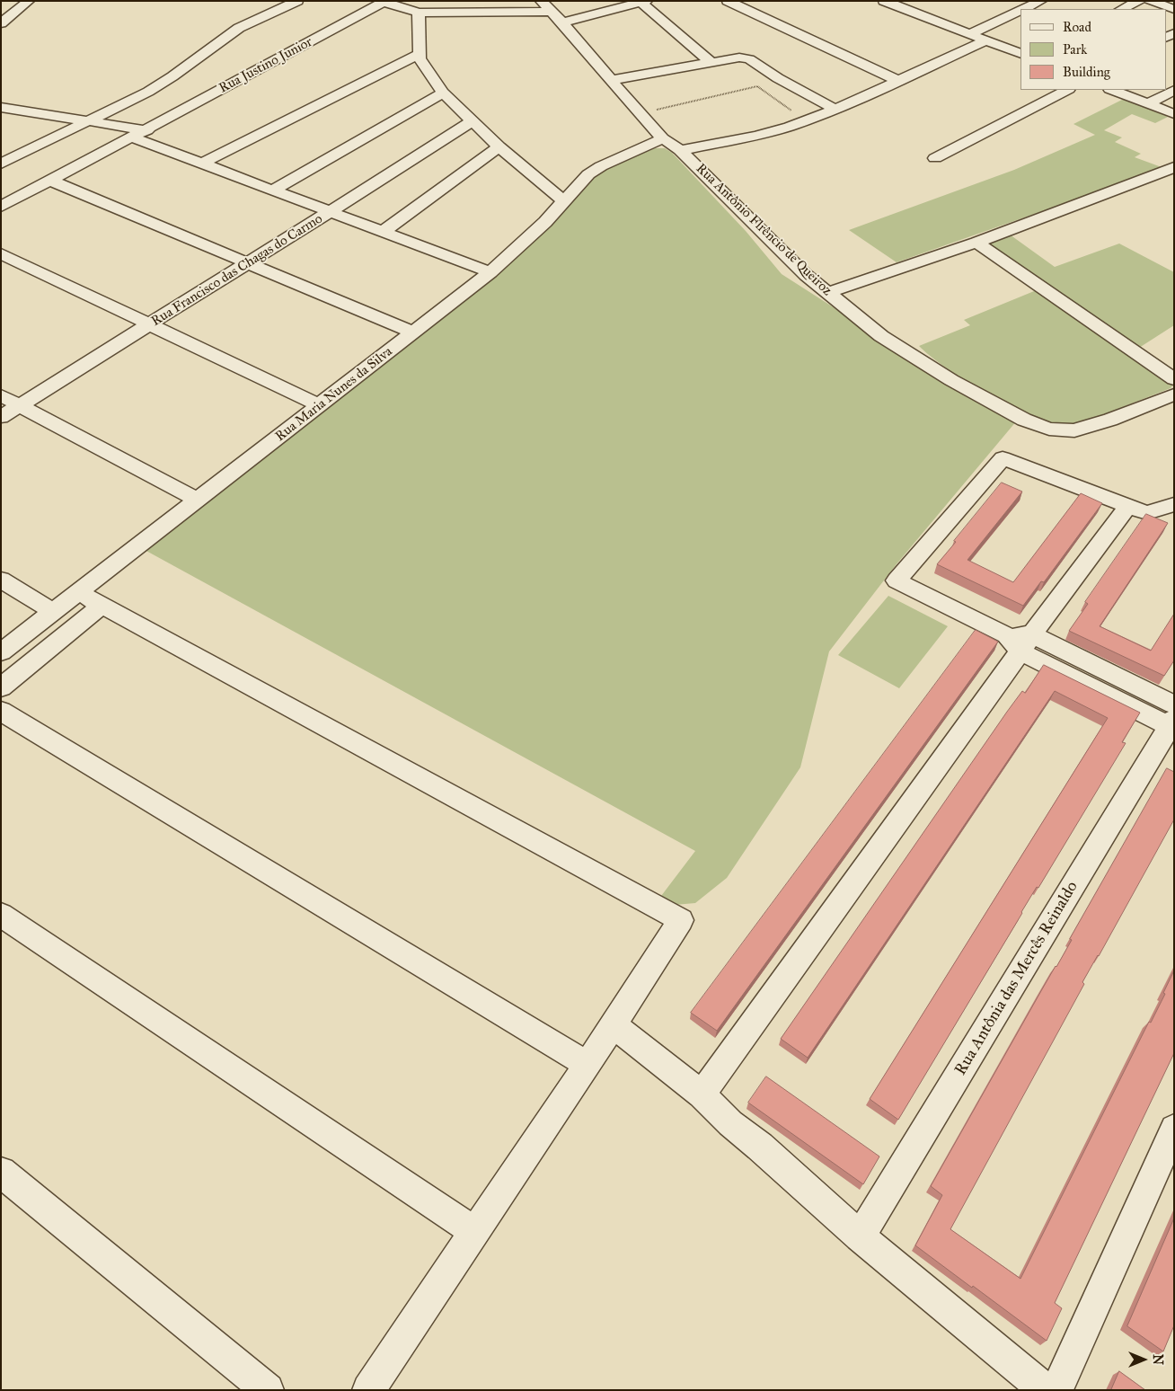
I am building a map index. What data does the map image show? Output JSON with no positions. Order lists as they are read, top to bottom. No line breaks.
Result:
{"streets":{"street":["Rua Justino Junior","Rua Antônio Flrêncio de Queiroz","Rua Francisco das Chagas do Carmo","Rua Maria Nunes da Silva","Rua Antônia das Mercês Reinaldo"]},"crossings":[["Rua Antônio Flrêncio de Queiroz","Rua Maria Nunes da Silva"]],"legend":["Road","Park","Building"],"north":"right"}
